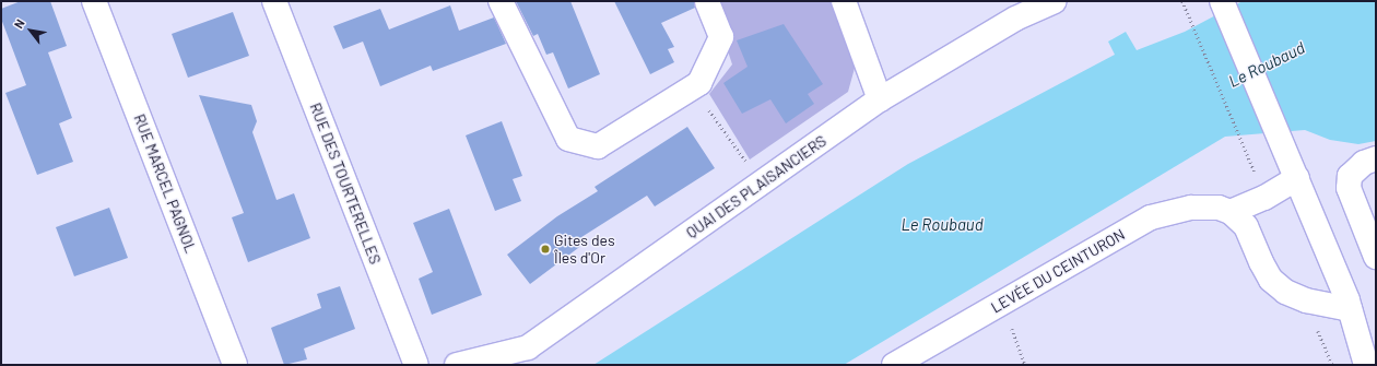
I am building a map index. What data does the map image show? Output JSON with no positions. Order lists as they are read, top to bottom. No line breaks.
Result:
{"streets":{"street":["RUE MARCEL PAGNOL","RUE DES TOURTERELLES","QUAI DES PLAISANCIERS","LEVÉE DU CEINTURON"]},"water":["Le Roubaud"],"places":["Gites des Îles d'Or"],"north":"top left"}
